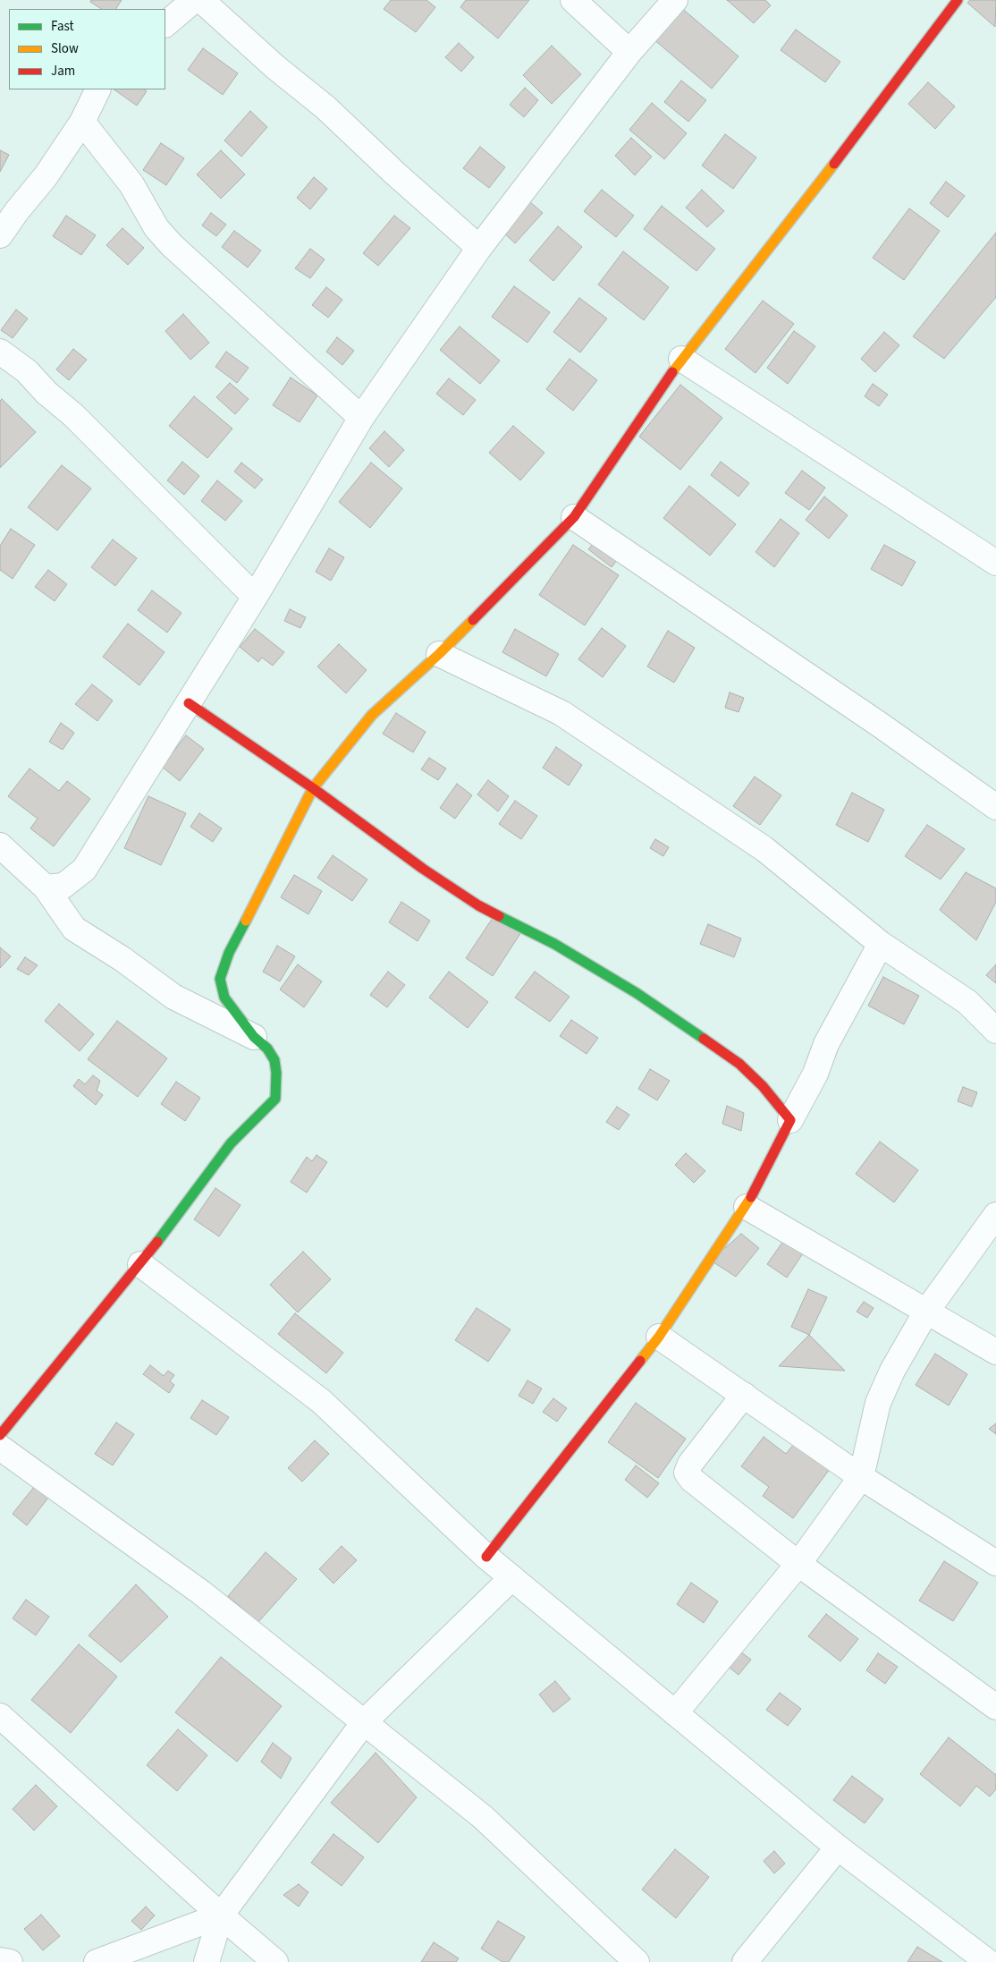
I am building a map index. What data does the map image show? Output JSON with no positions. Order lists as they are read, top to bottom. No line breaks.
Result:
{"legend":["Fast","Slow","Jam"]}
